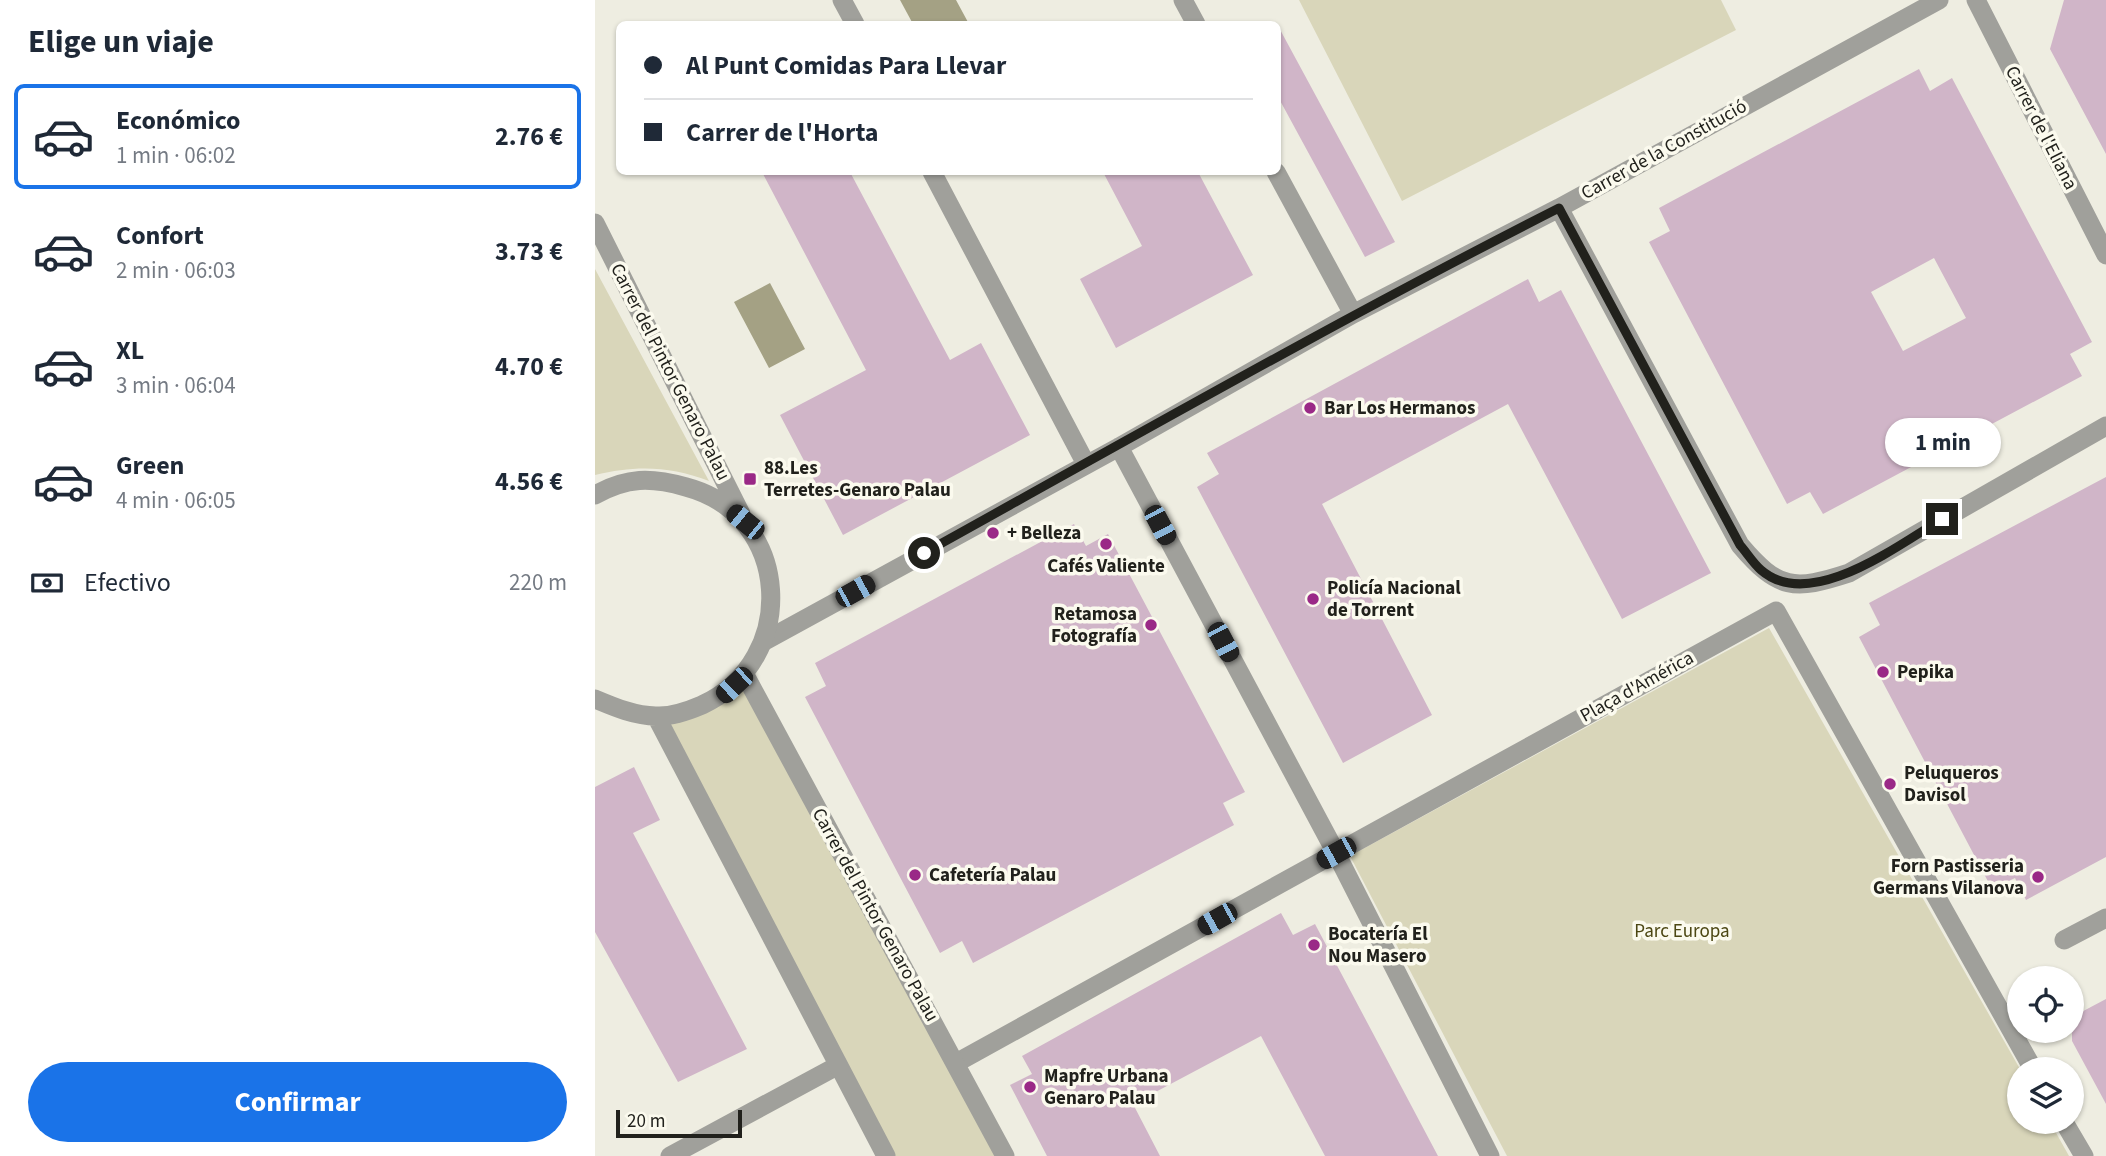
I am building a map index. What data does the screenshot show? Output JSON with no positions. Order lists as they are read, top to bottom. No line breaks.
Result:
{"streets":{"street":["Carrer de l'Eliana","Carrer de la Constitució","Carrer del Pintor Genaro Palau","Plaça d'América"]},"crossings":[["Carrer de la Constitució","Carrer del Pintor Genaro Palau"]],"parks":["Parc Europa"],"places":{"other":["Bar Los Hermanos","+ Belleza","Cafés Valiente","Policía Nacional de Torrent","Retamosa Fotografía","Pepika","Peluqueros Davisol","Cafetería Palau","Forn Pastisseria Germans Vilanova","Bocatería El Nou Masero","Mapfre Urbana Genaro Palau"],"transit":["88.Les Terretes-Genaro Palau"]},"scale_bar":"20 m","page":{"heading":"Elige un viaje","banner":["Al Punt Comidas Para Llevar","Carrer de l'Horta"],"list":[{"name":"Económico","note":"1 min · 06:02","value":"2.76 €"},{"name":"Confort","note":"2 min · 06:03","value":"3.73 €"},{"name":"XL","note":"3 min · 06:04","value":"4.70 €"},{"name":"Green","note":"4 min · 06:05","value":"4.56 €"}],"bubble":"1 min","pay":["Efectivo","220 m"],"buttons":"Confirmar","scale":"20 m"}}
